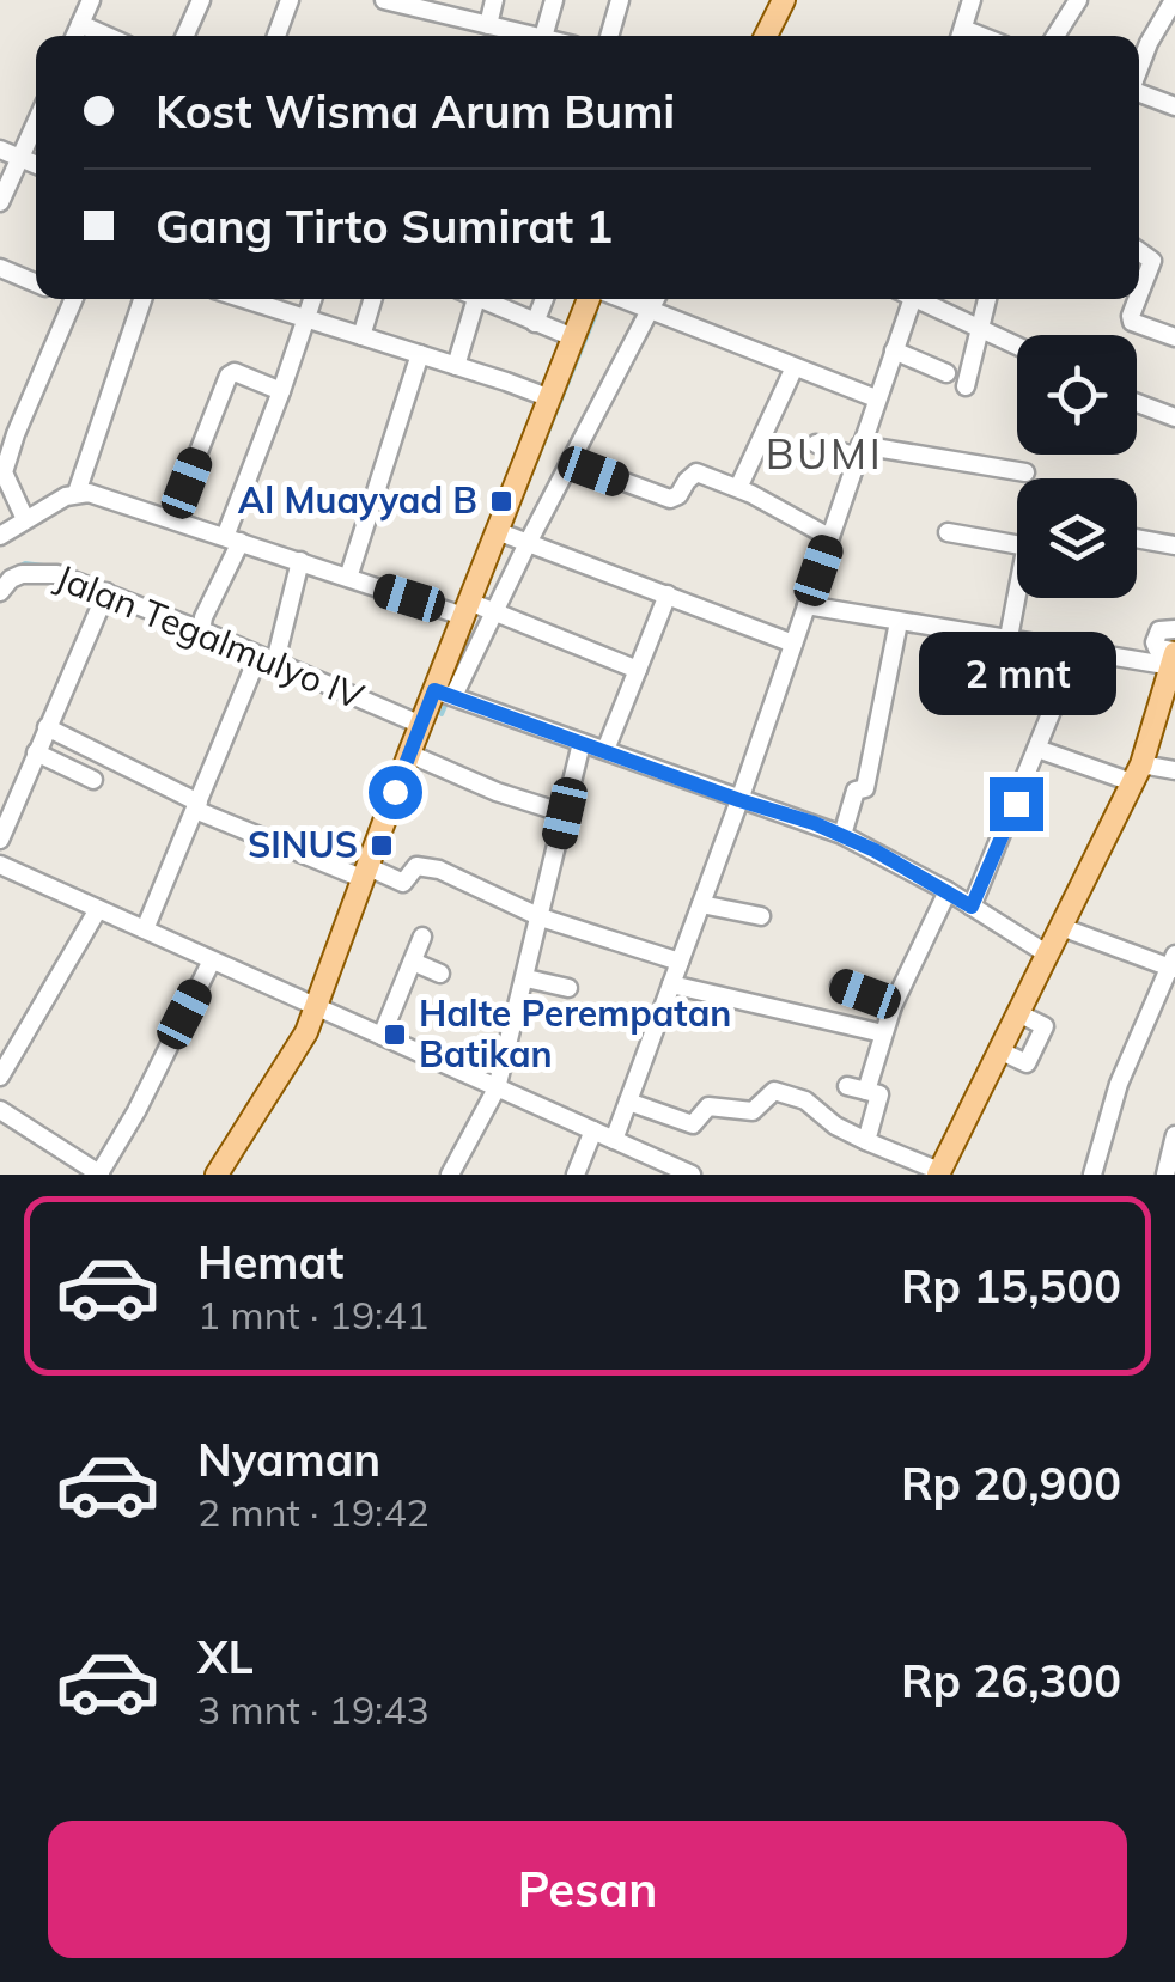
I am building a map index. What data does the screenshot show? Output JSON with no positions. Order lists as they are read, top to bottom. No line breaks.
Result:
{"streets":{"street":["Jalan Tegalmulyo IV"]},"districts":["BUMI"],"places":{"transit":["Al Muayyad B","SINUS","Halte Perempatan Batikan"]},"page":{"banner":["Kost Wisma Arum Bumi","Gang Tirto Sumirat 1"],"bubble":"2 mnt","list":[{"name":"Hemat","note":"1 mnt · 19:41","value":"Rp 15,500"},{"name":"Nyaman","note":"2 mnt · 19:42","value":"Rp 20,900"},{"name":"XL","note":"3 mnt · 19:43","value":"Rp 26,300"}],"buttons":"Pesan"}}
